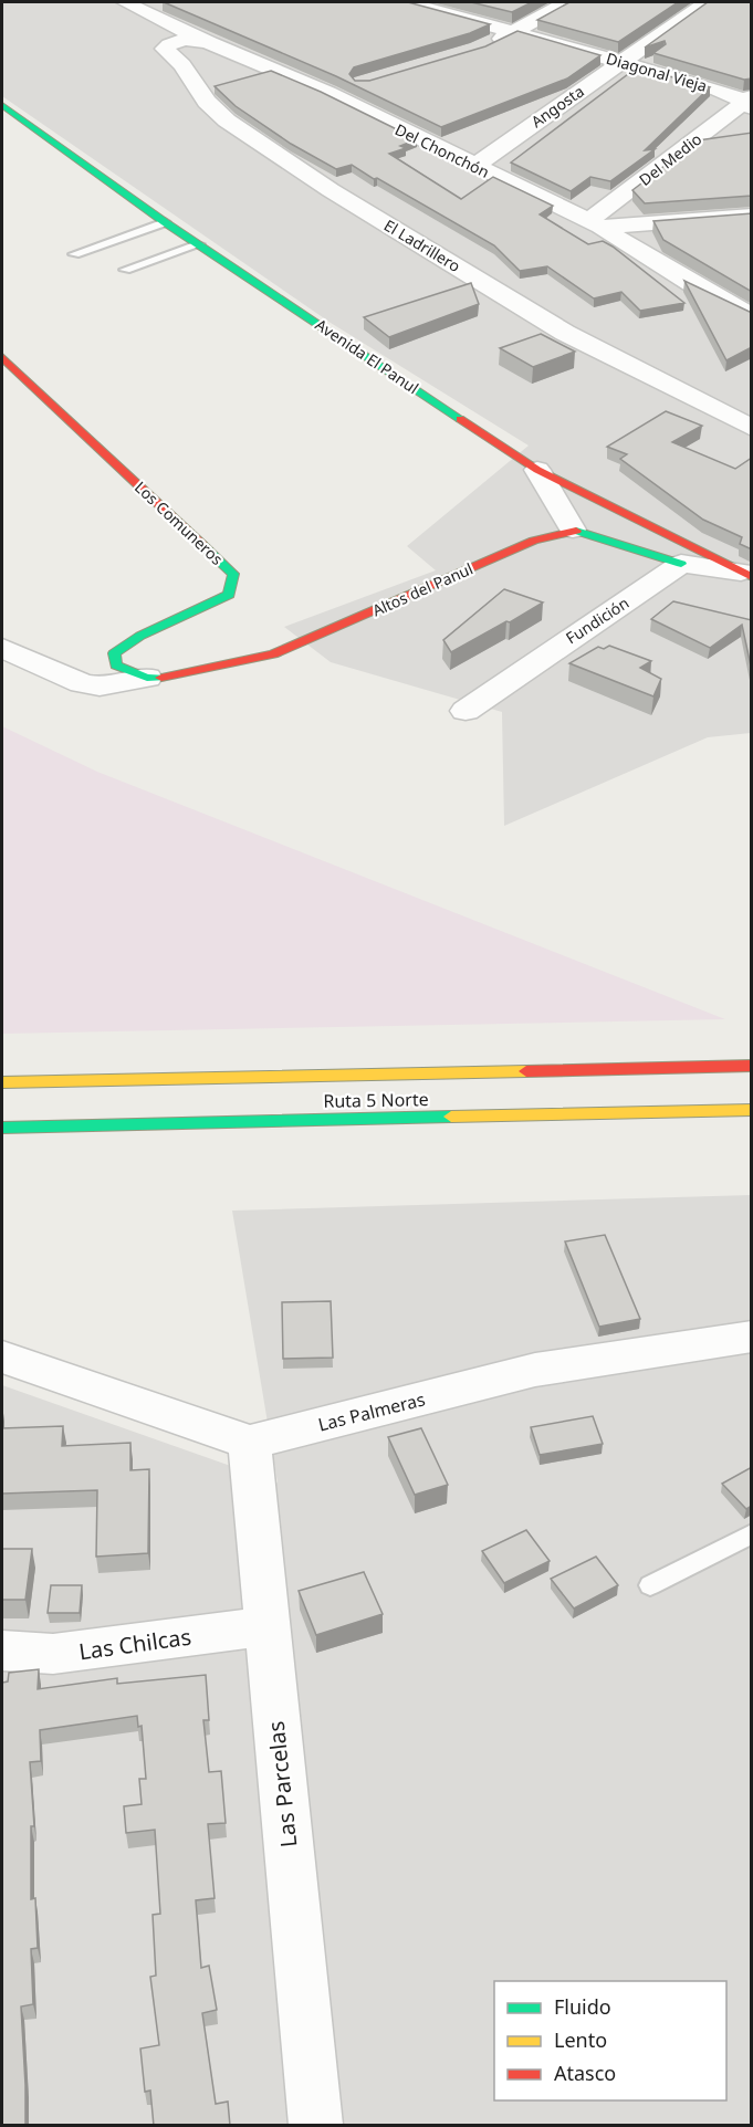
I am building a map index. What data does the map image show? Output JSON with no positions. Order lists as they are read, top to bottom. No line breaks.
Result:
{"streets":{"main road":["Avenida El Panul","Los Comuneros","Altos del Panul","Ruta 5 Norte"],"street":["Diagonal Vieja","Angosta","Del Chonchón","Del Medio","El Ladrillero","Fundición","Las Palmeras","Las Chilcas","Las Parcelas"]},"crossings":[["Diagonal Vieja","Angosta"],["Diagonal Vieja","Del Medio"],["Angosta","Del Chonchón"],["Del Chonchón","Del Medio"],["Del Chonchón","El Ladrillero"],["Los Comuneros","Altos del Panul"],["Las Palmeras","Las Parcelas"],["Las Chilcas","Las Parcelas"]],"legend":["Fluido","Lento","Atasco"]}
